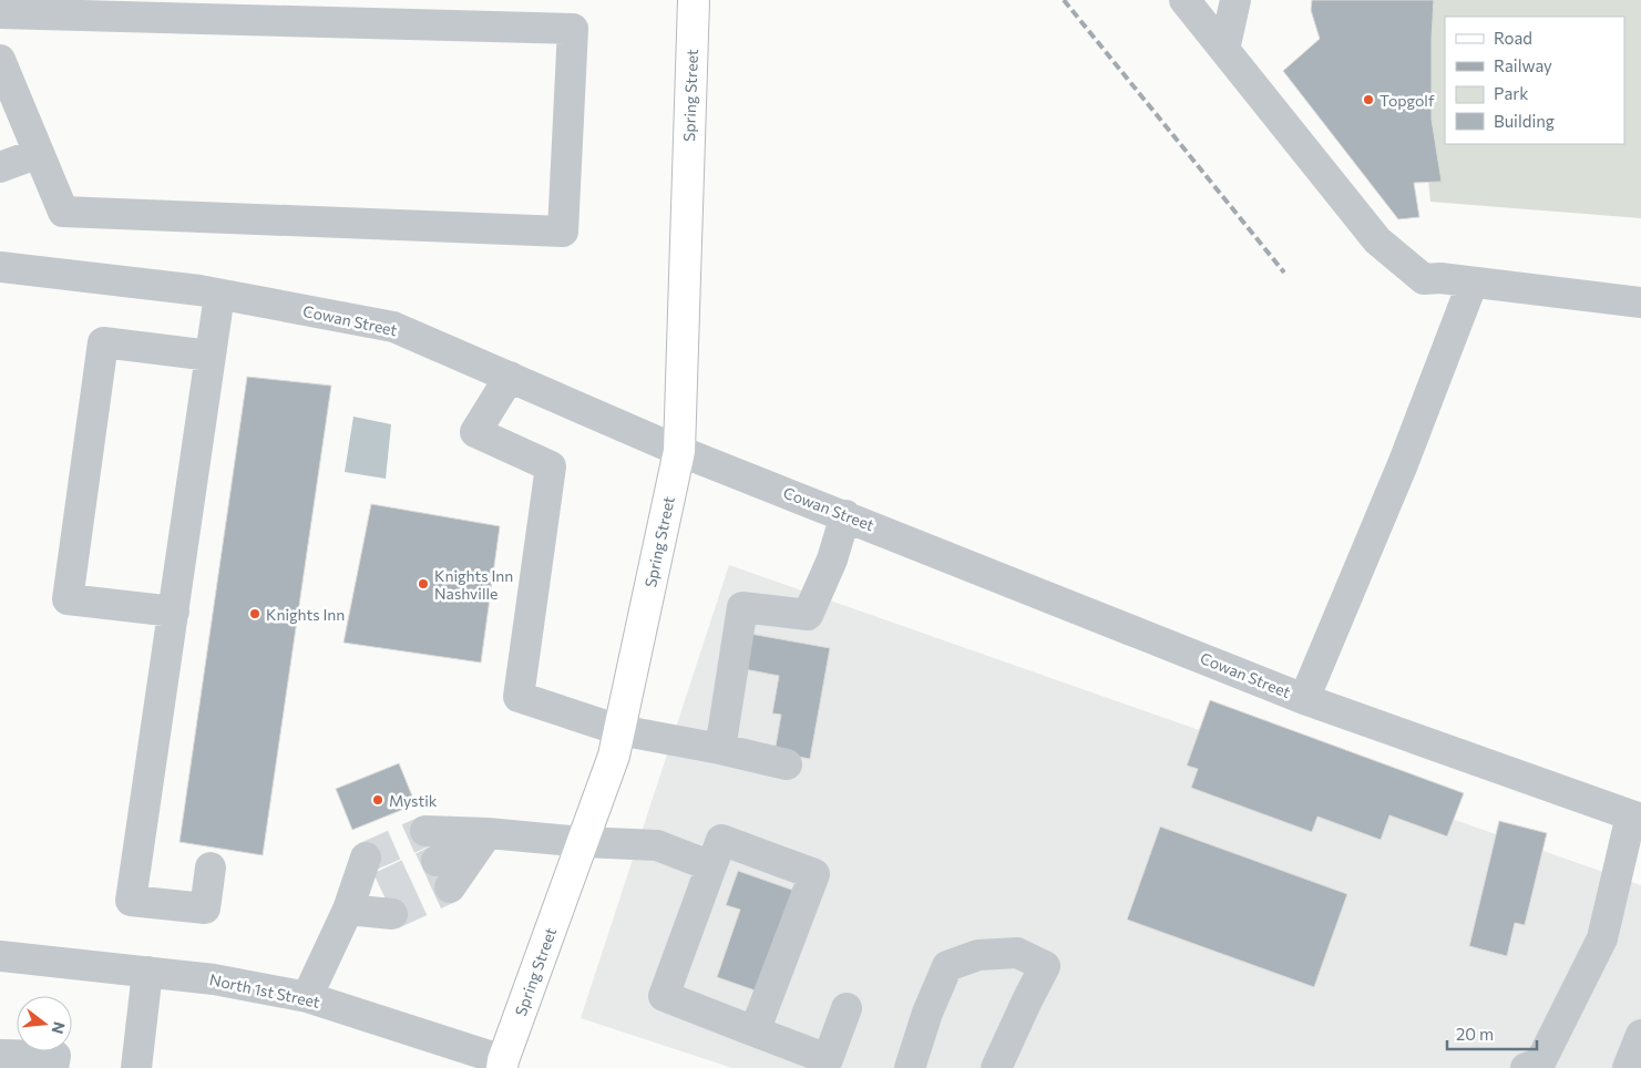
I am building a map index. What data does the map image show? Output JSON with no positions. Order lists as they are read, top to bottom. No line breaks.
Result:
{"streets":{"main road":["Spring Street"],"street":["Cowan Street","North 1st Street"]},"crossings":[["Spring Street","Cowan Street"],["Spring Street","North 1st Street"]],"places":["Topgolf","Knights Inn Nashville","Knights Inn","Mystik"],"legend":["Road","Railway","Park","Building"],"scale_bar":"20 m","north":"right"}
